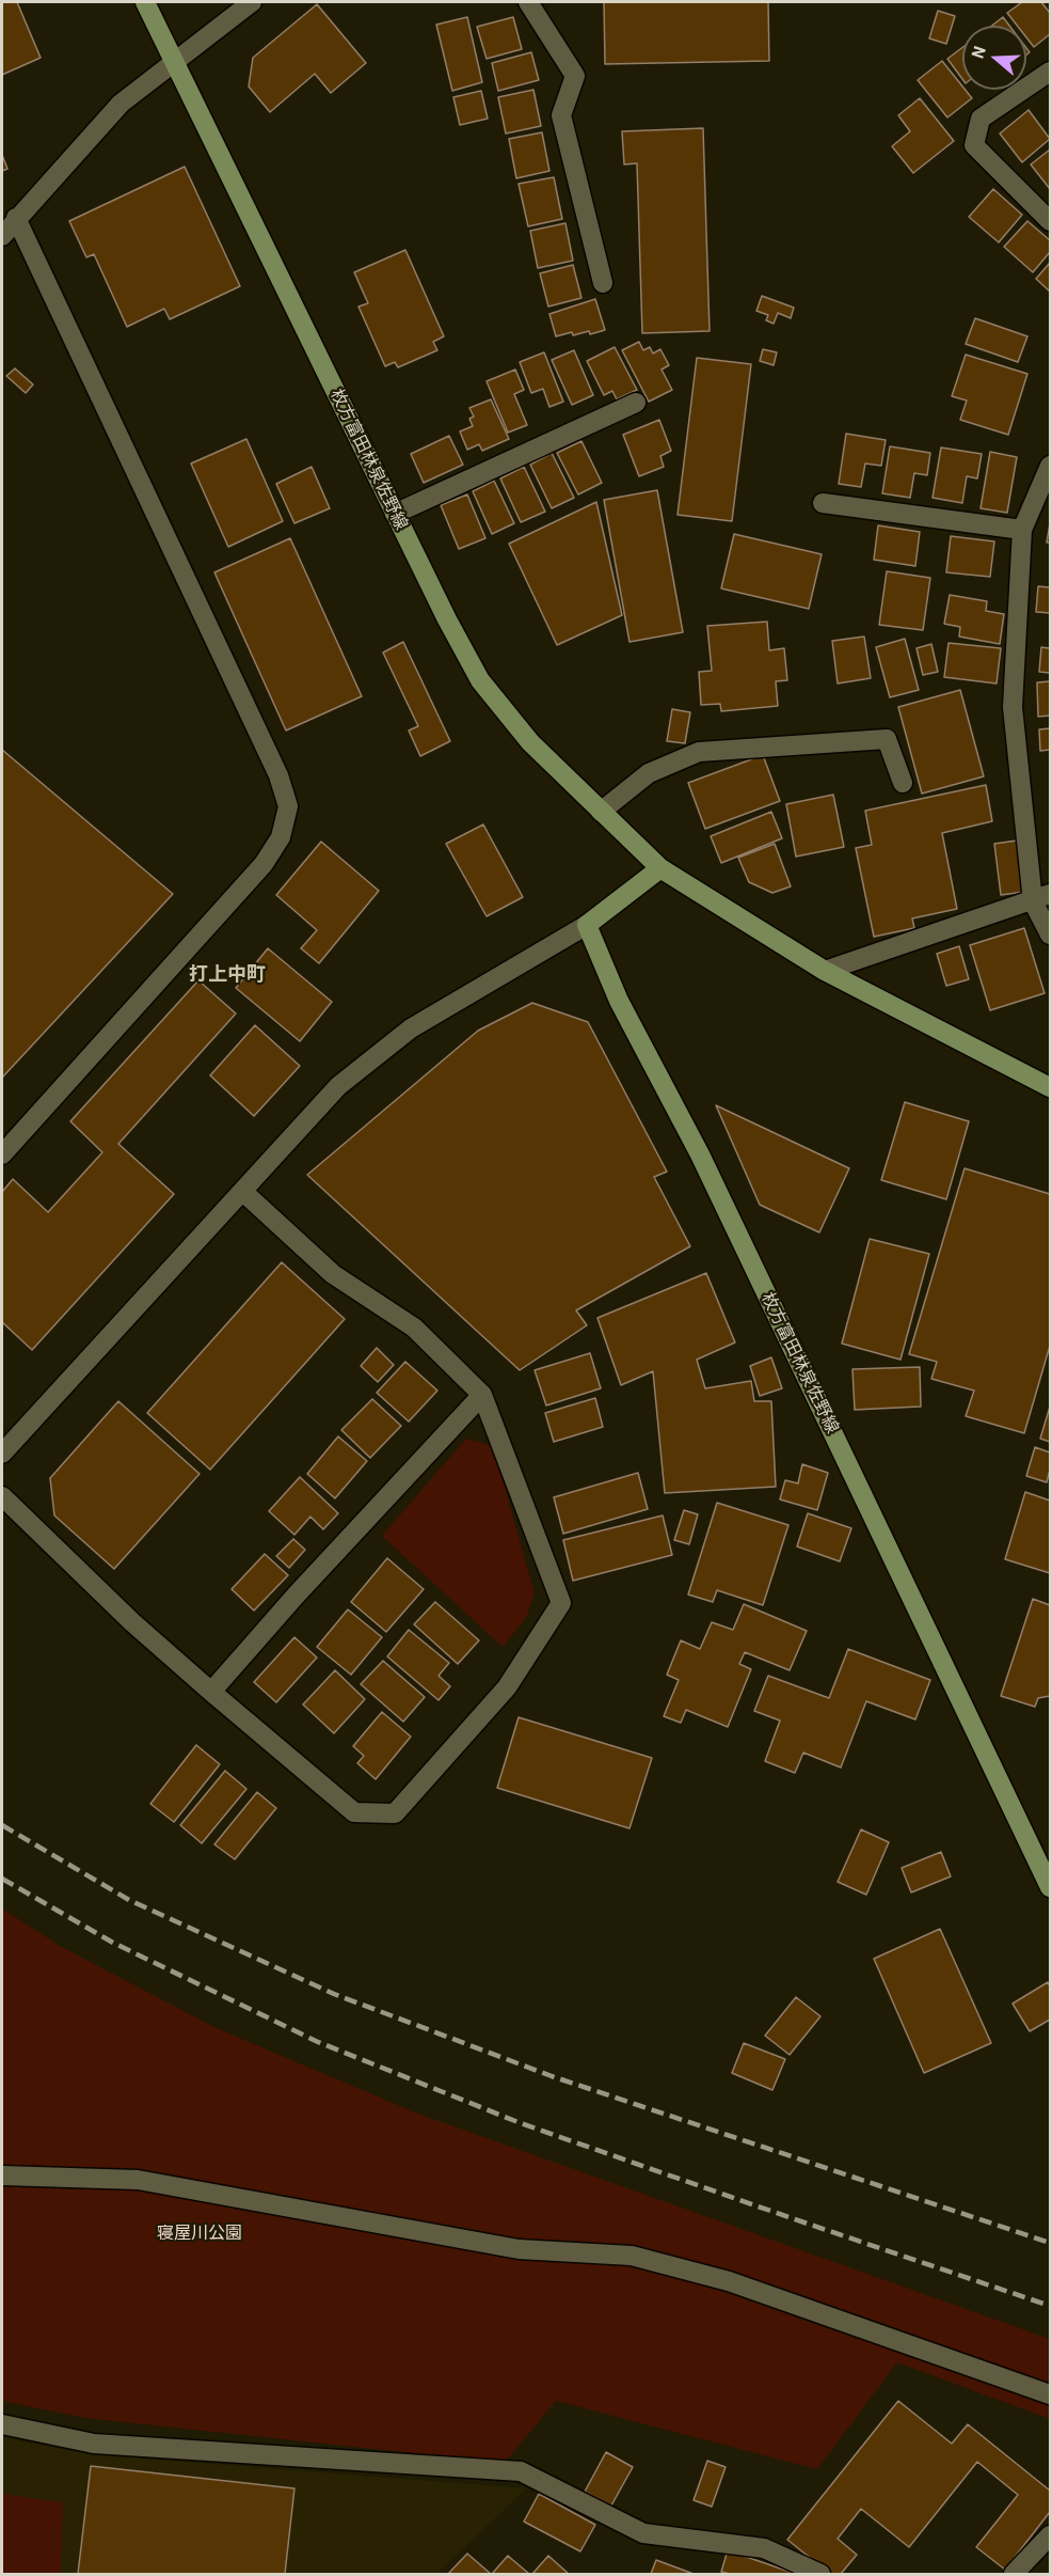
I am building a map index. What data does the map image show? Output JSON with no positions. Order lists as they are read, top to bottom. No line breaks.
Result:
{"streets":{"main road":["枚方富田林泉佐野線"]},"districts":["打上中町"],"parks":["寝屋川公園"],"north":"left"}
